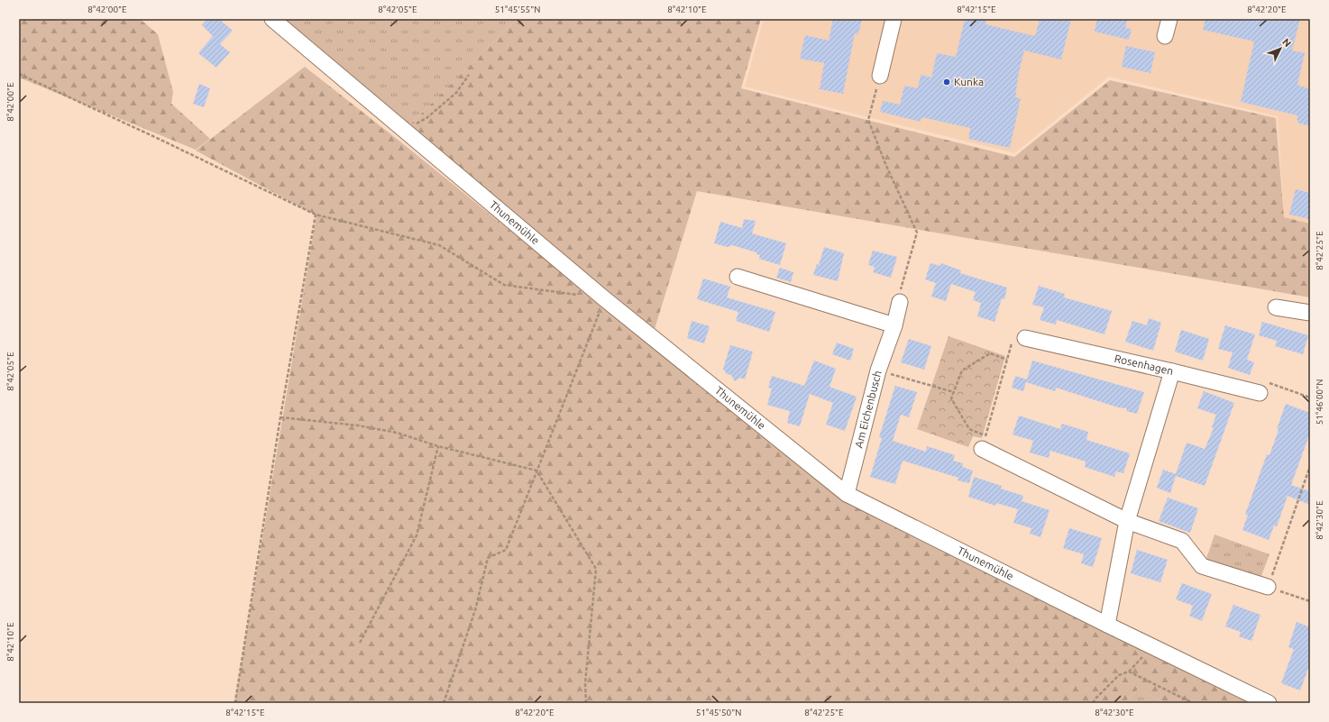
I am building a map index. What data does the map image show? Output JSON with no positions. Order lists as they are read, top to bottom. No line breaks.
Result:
{"streets":{"street":["Thunemühle","Rosenhagen","Am Eichenbusch"]},"crossings":[["Thunemühle","Rosenhagen"],["Thunemühle","Am Eichenbusch"]],"places":["Kunka"],"north":"top right","coordinates":["8°42'00\"E","8°42'05\"E","51°45'55\"N","8°42'10\"E","8°42'15\"E","8°42'20\"E","8°42'25\"E","51°46'00\"N","8°42'30\"E","51°45'50\"N"]}
